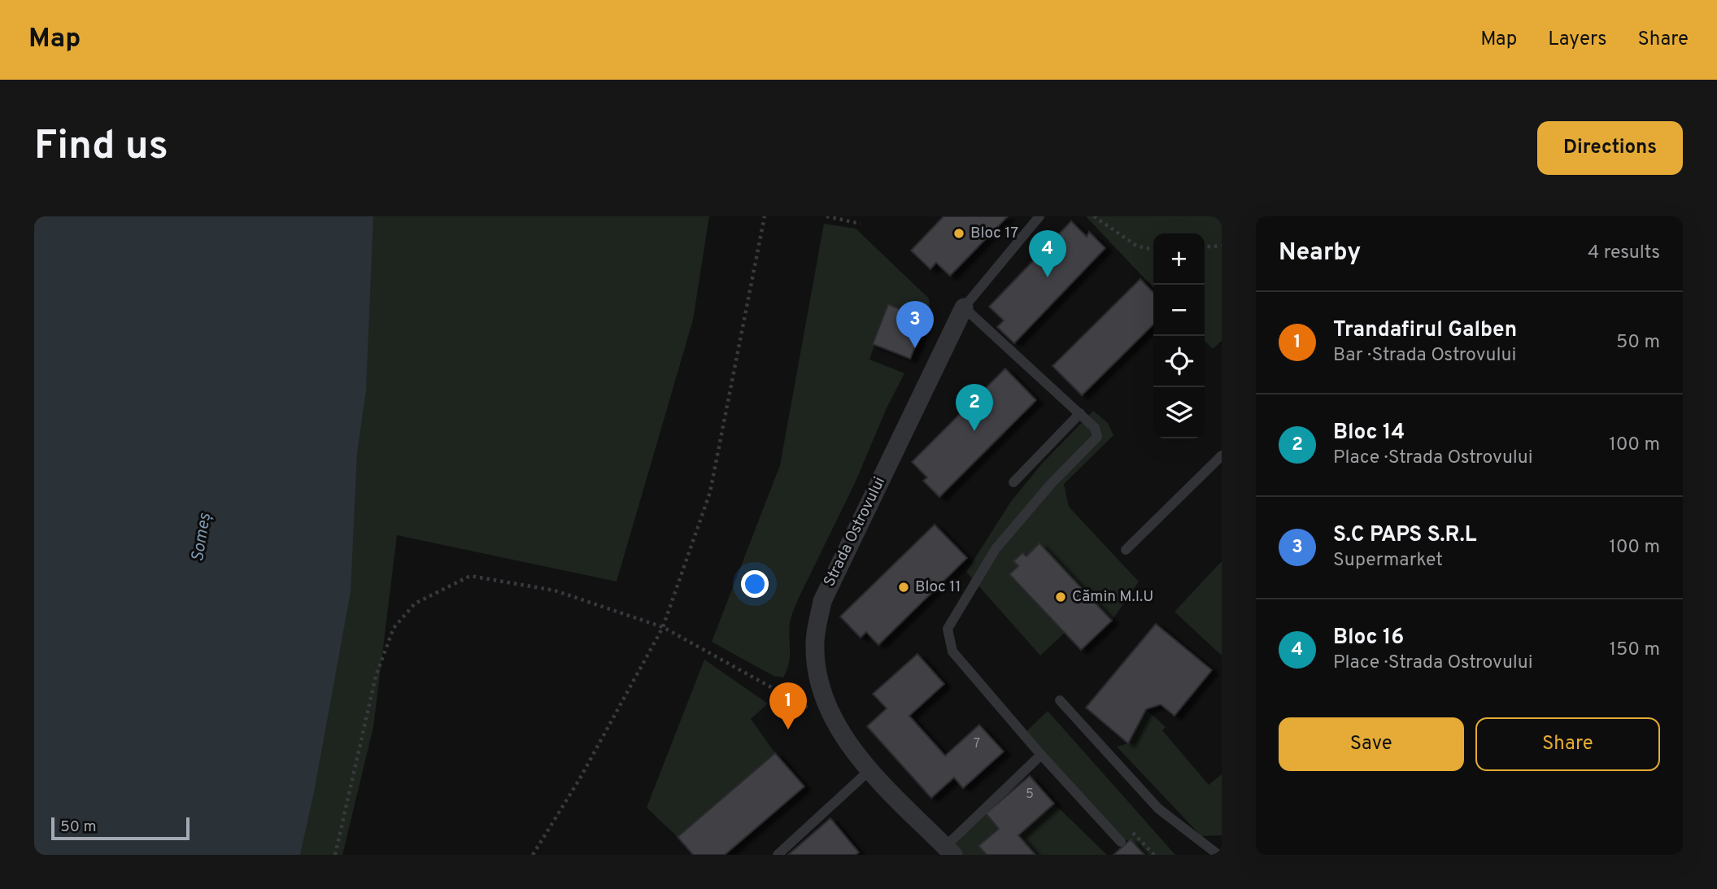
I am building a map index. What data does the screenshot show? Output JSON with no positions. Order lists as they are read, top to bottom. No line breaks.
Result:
{"streets":{"street":["Strada Ostrovului"]},"water":["Someș"],"places":["Bloc 17","Bloc 11","Cămin M.I.U"],"house_numbers":["7","5"],"scale_bar":"50 m","page":{"header":"Map","nav":["Map","Layers","Share"],"buttons":["Directions",["Save","Share"]],"title":"Find us","heading":["Nearby","4 results"],"pins":["4","3","2","1"],"map_buttons":["+","−"],"list":[{"mark":"1","name":"Trandafirul Galben","note":"Bar · Strada Ostrovului","value":"50 m"},{"mark":"2","name":"Bloc 14","note":"Place · Strada Ostrovului","value":"100 m"},{"mark":"3","name":"S.C PAPS S.R.L","note":"Supermarket","value":"100 m"},{"mark":"4","name":"Bloc 16","note":"Place · Strada Ostrovului","value":"150 m"}],"scale":"50 m"}}
